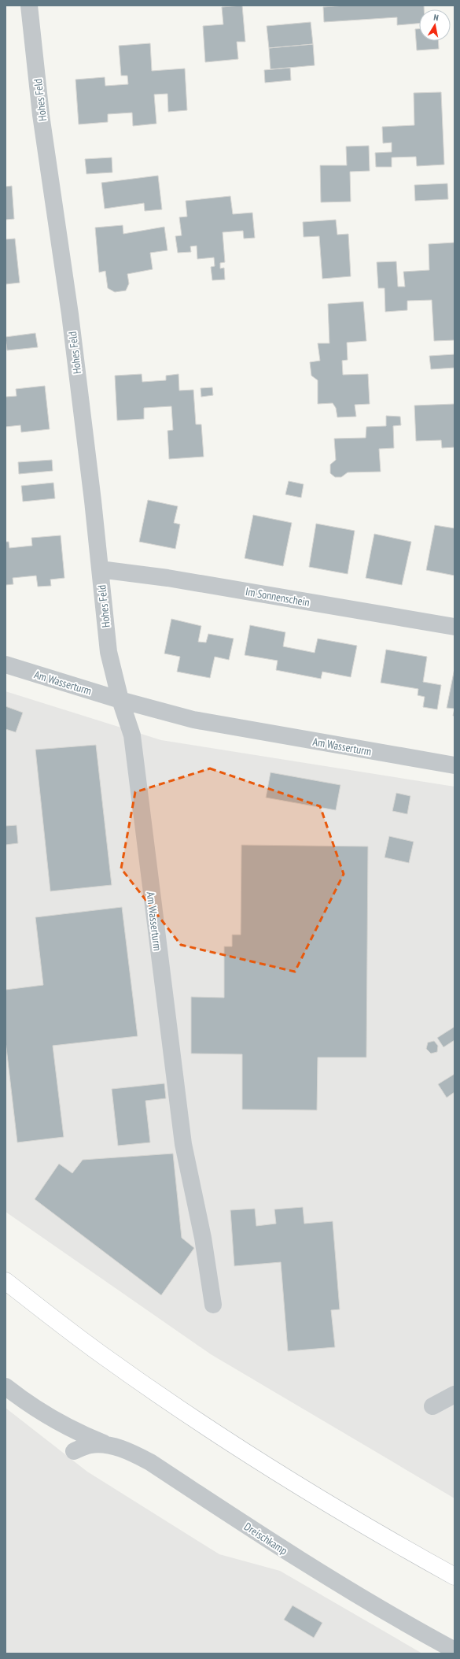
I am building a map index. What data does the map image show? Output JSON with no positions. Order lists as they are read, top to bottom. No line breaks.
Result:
{"streets":{"street":["Hohes Feld","Im Sonnenschein","Am Wasserturm","Dreischkamp"]},"crossings":[["Hohes Feld","Im Sonnenschein"],["Hohes Feld","Am Wasserturm"]],"north":"top"}
